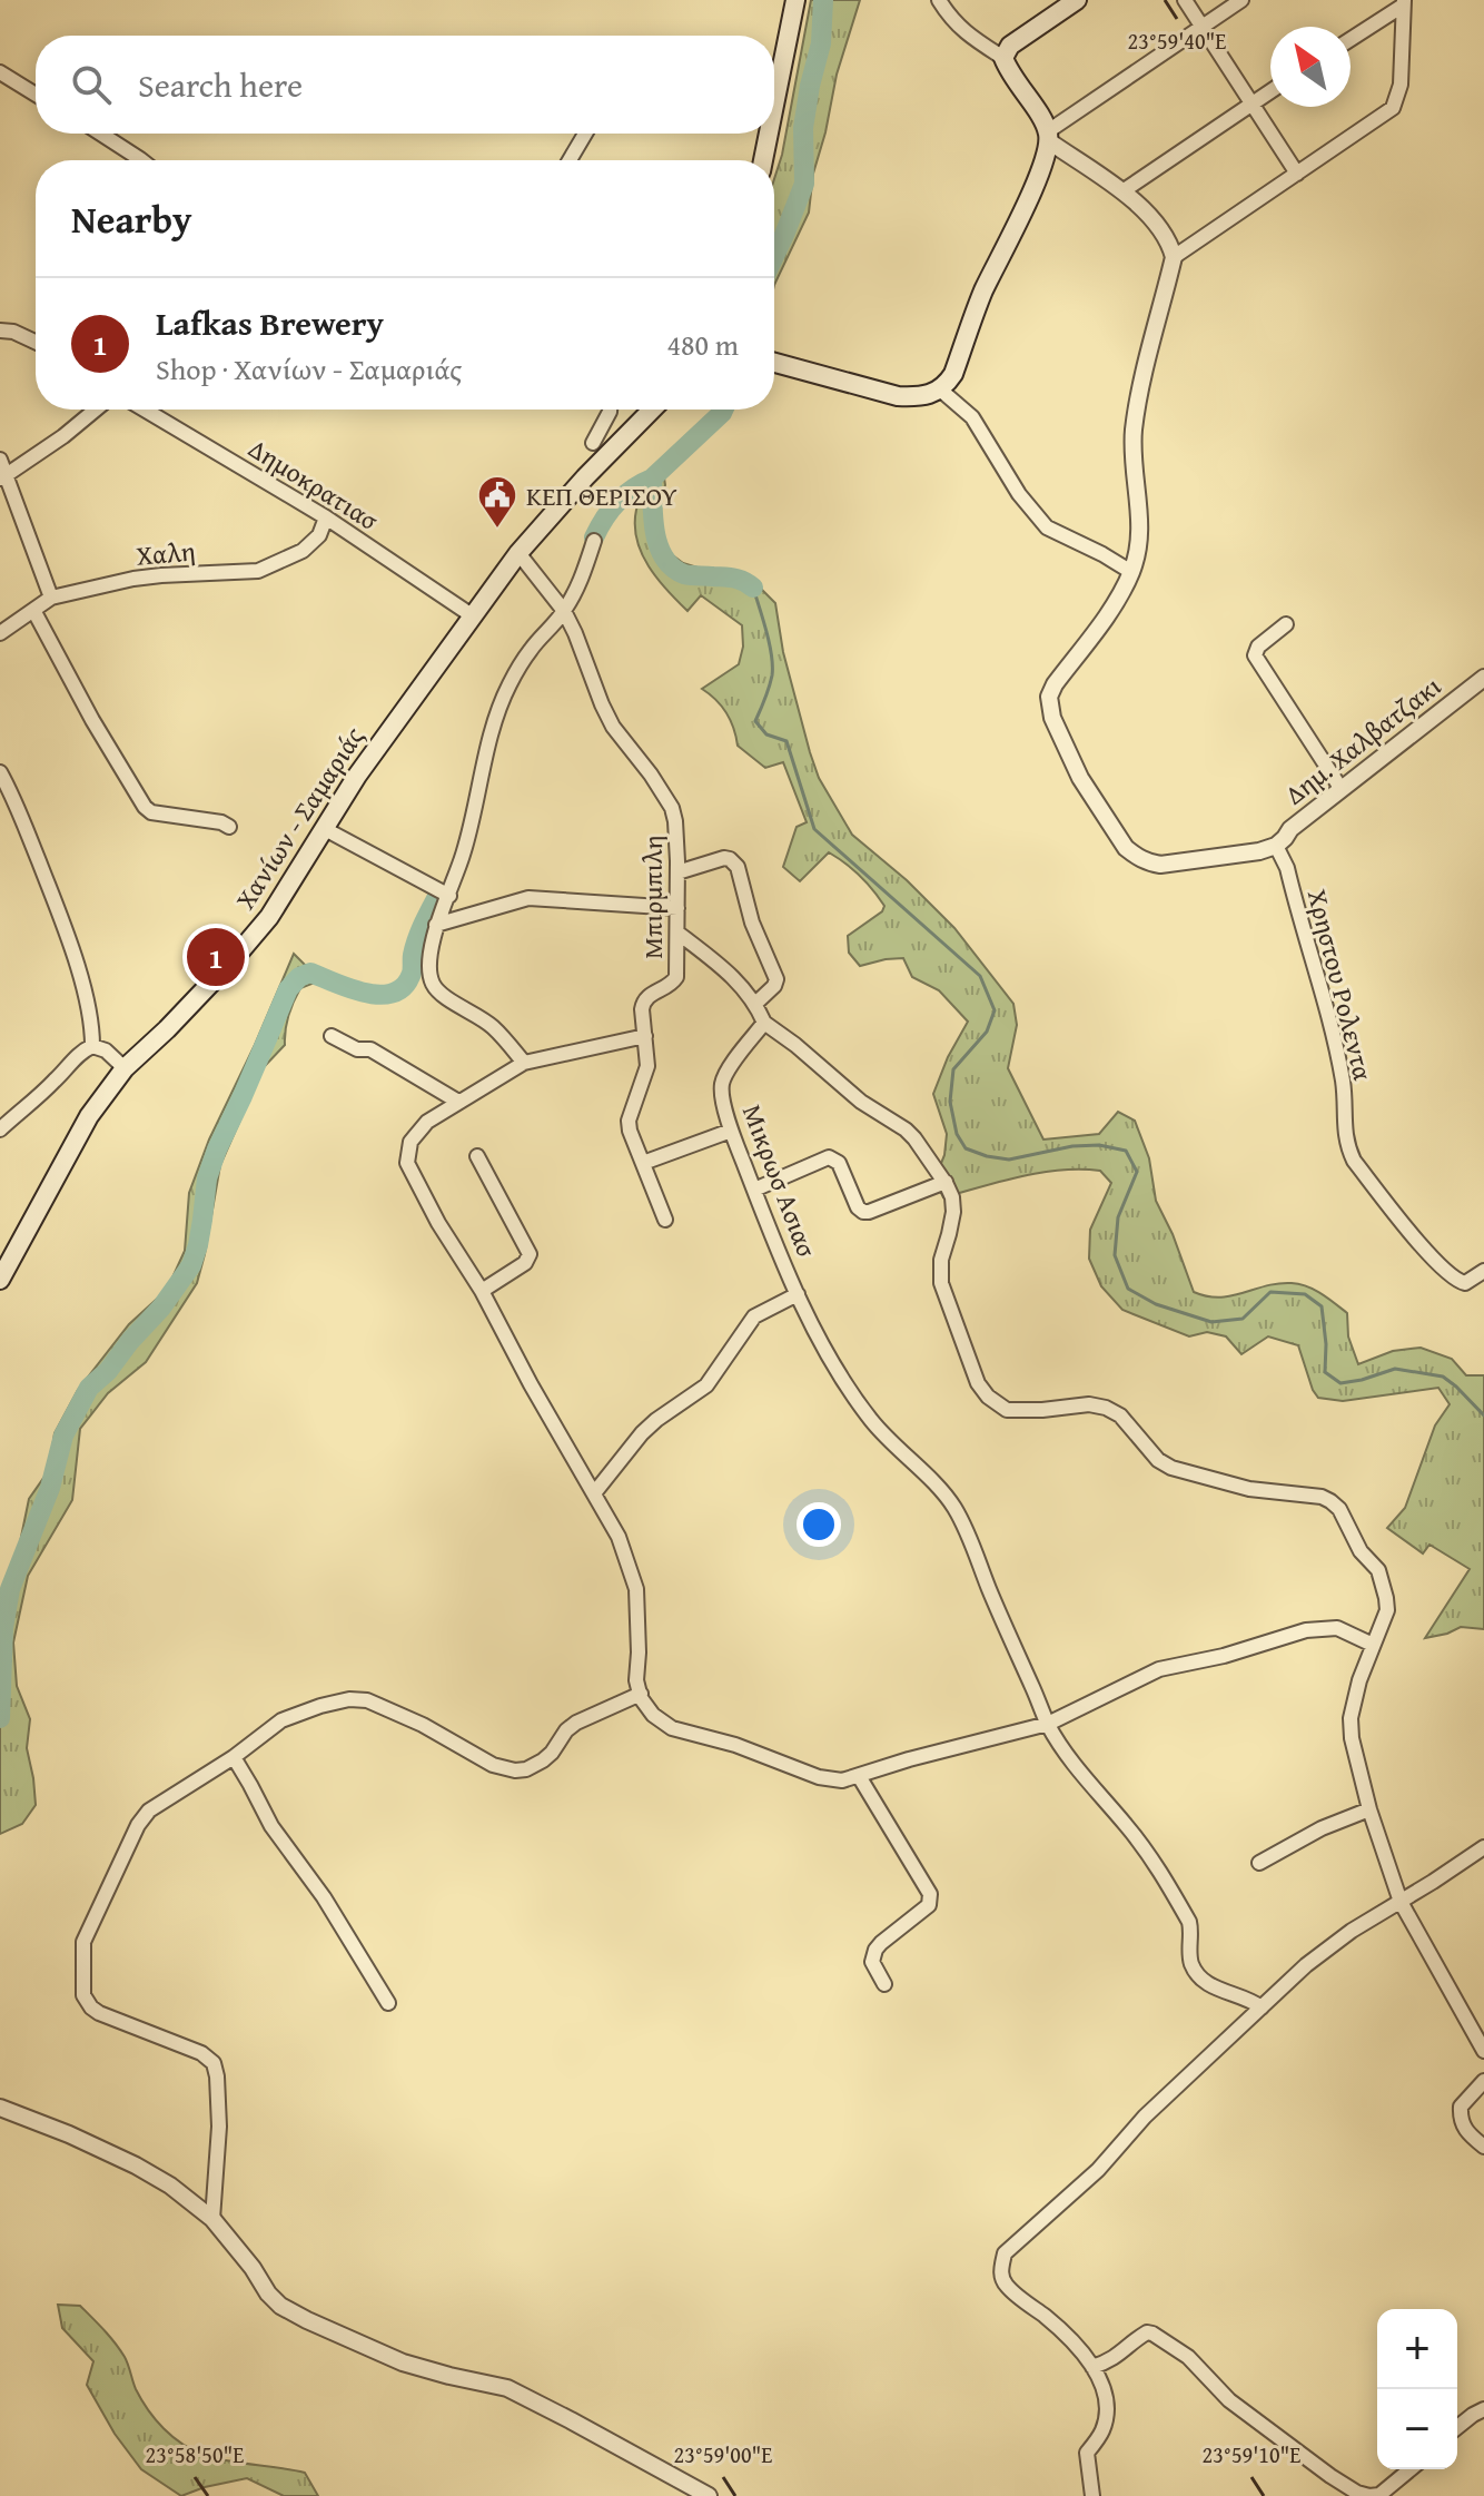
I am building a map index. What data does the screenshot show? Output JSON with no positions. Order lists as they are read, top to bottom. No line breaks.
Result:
{"streets":{"main road":["Χανίων - Σαμαριάς"],"street":["Δημοκρατιασ","Χαλη","Δημ. Χαλβατζακι","Μπιρμπιλη","Χρηστου Ρολεντα","Μικρωσ Ασιασ"]},"crossings":[["Δημοκρατιασ","Χαλη"],["Δημοκρατιασ","Χανίων - Σαμαριάς"],["Δημ. Χαλβατζακι","Χρηστου Ρολεντα"],["Χανίων - Σαμαριάς","Μπιρμπιλη"]],"places":{"public building":["ΚΕΠ ΘΕΡΙΣΟΥ"]},"north":"top left","page":{"search":"Search here","heading":"Nearby","list":[{"mark":"1","name":"Lafkas Brewery","note":"Shop · Χανίων - Σαμαριάς","value":"480 m"}],"pins":"1","map_buttons":["+","−"]},"coordinates":["23°59'40\"E","23°58'50\"E","23°59'00\"E","23°59'10\"E"]}
